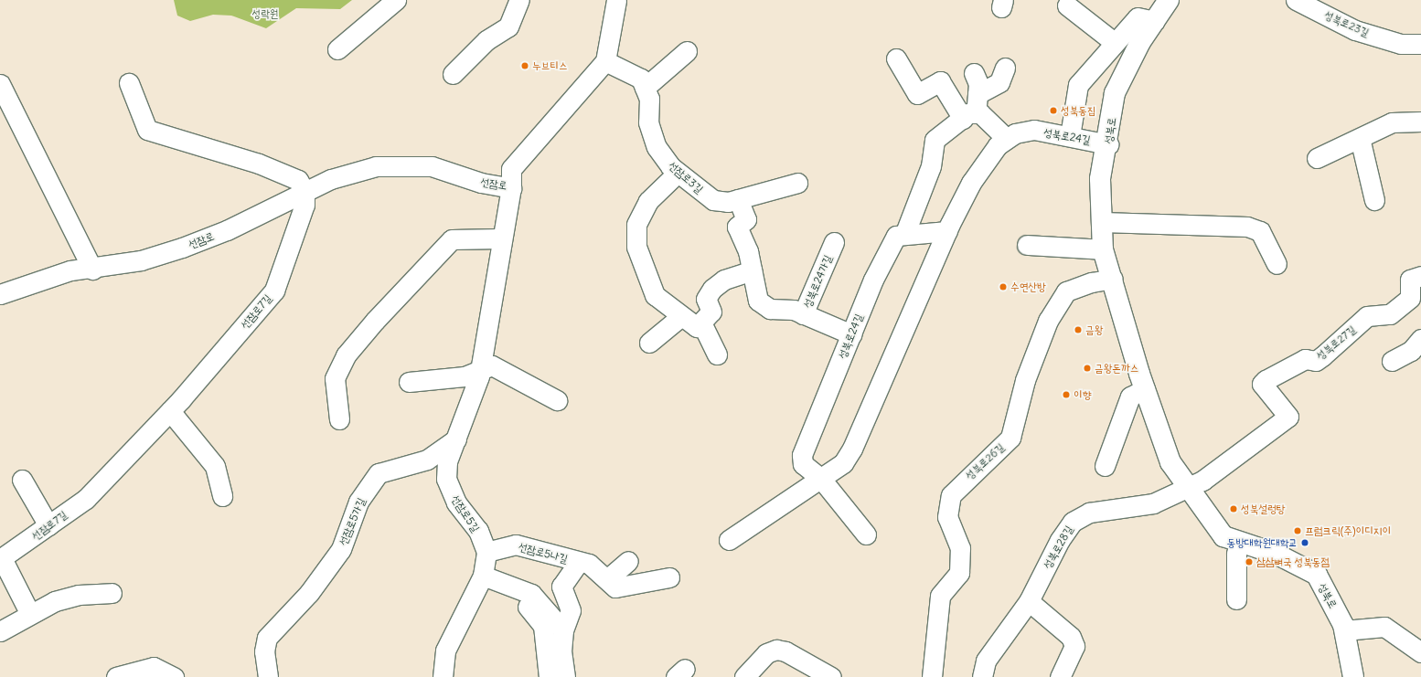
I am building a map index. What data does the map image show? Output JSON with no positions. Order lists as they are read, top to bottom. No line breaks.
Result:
{"streets":{"main road":["성북로"],"street":["성북로23길","성북로24길","선잠로3길","선잠로","성북로24가길","선잠로7길","성북로27길","성북로26길","선잠로5길","선잠로5가길","성북로28길","선잠로5나길"]},"crossings":[["성북로","성북로24길"],["성북로","성북로27길"],["성북로","성북로26길"],["성북로","성북로28길"],["성북로24길","성북로24가길"],["선잠로3길","선잠로"],["선잠로","선잠로7길"],["선잠로","선잠로5길"],["성북로27길","성북로28길"],["선잠로5길","선잠로5가길"],["선잠로5길","선잠로5나길"]],"parks":["성락원"],"places":["누브티스","성북동집","수연산방","금왕","금왕돈까스","이향","성북설렁탕","프럼크릭(주)이디지이","동방대학원대학교","삼삼뼈국 성북동점"]}
